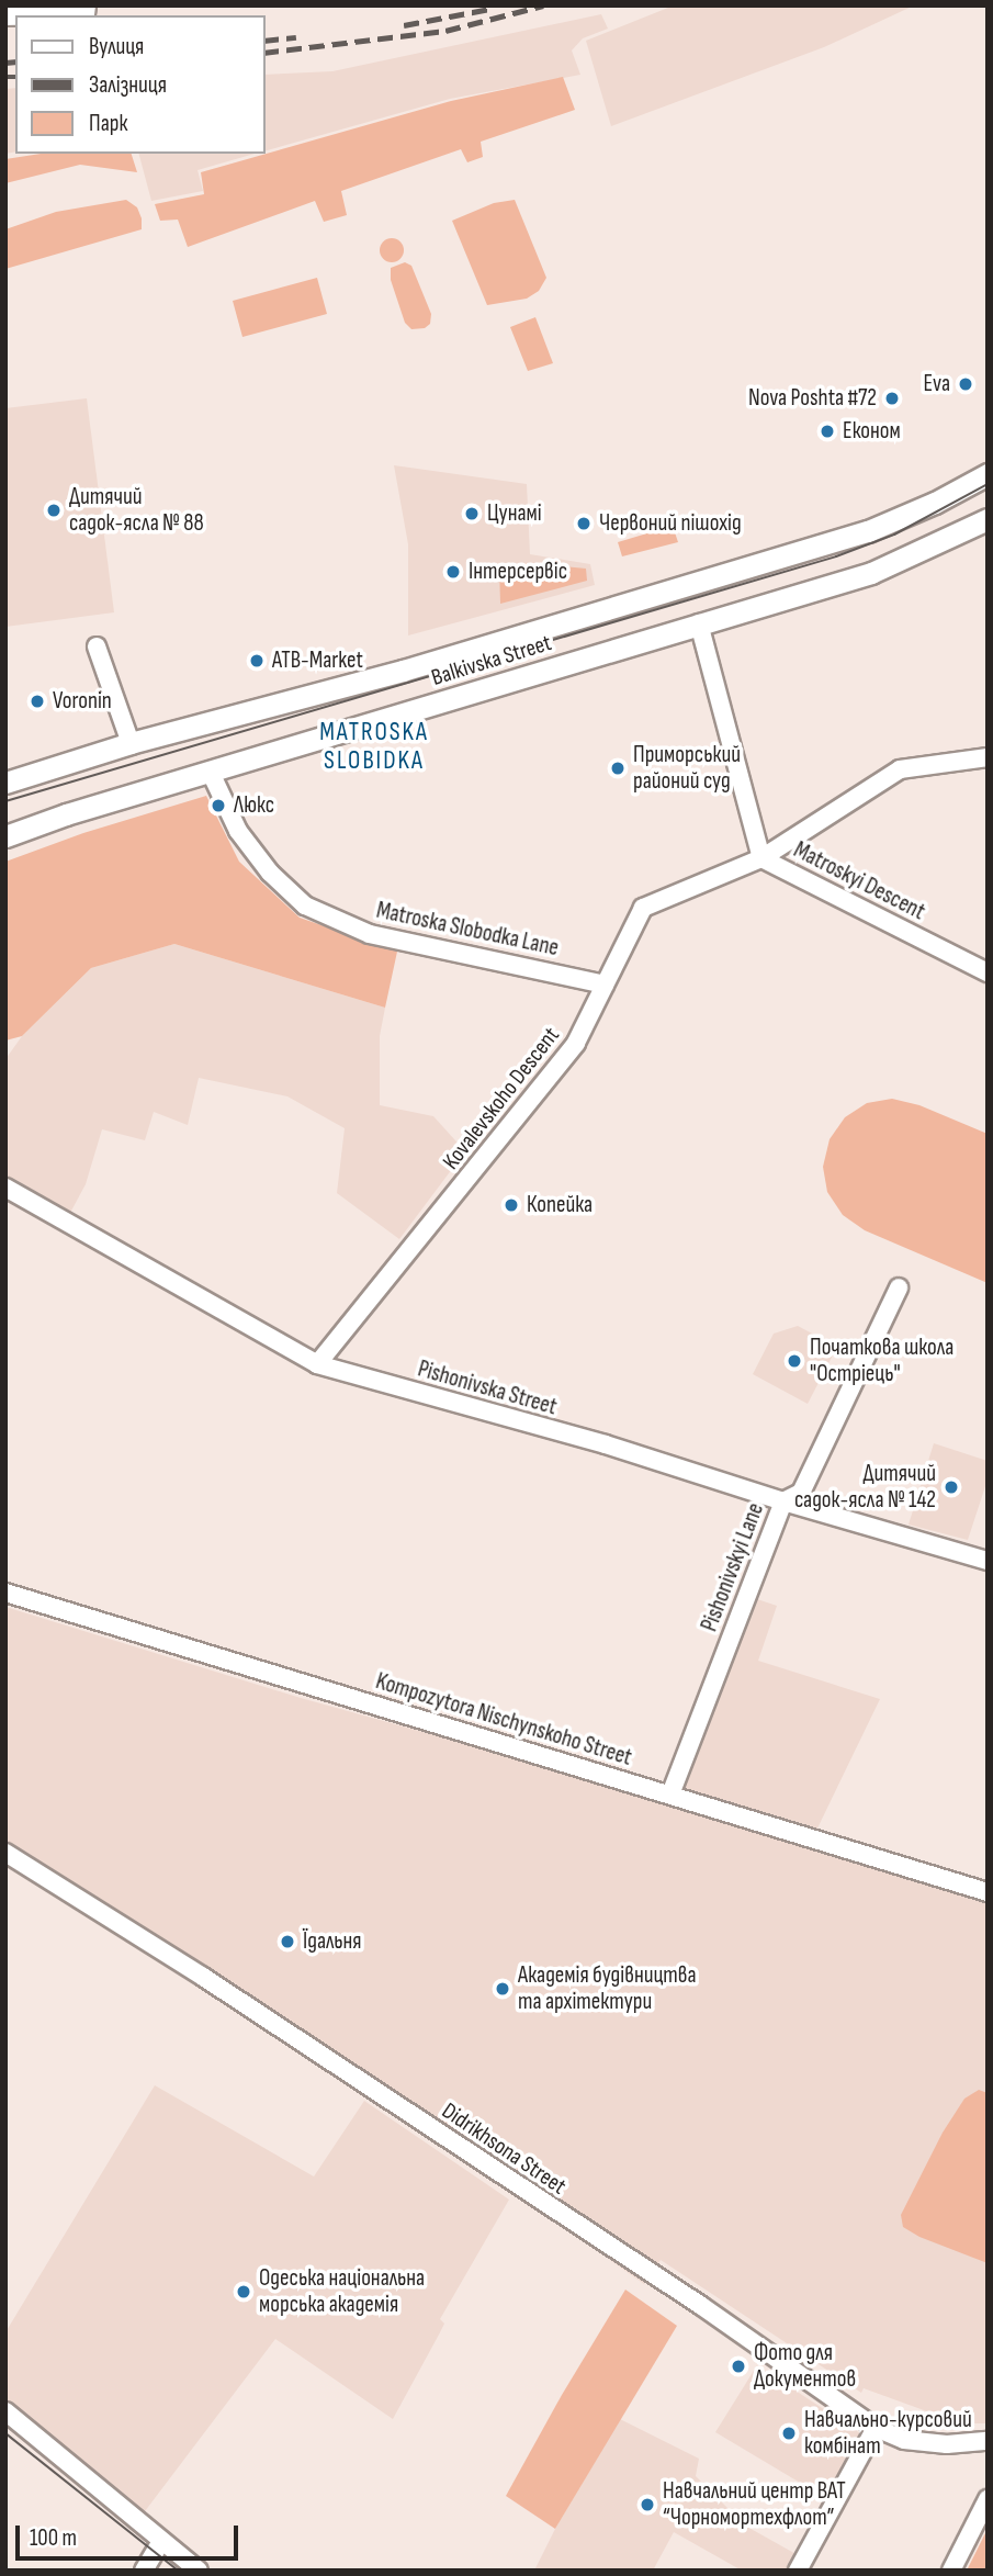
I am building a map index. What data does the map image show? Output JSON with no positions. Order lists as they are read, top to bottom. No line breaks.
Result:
{"streets":{"main road":["Balkivska Street"],"street":["Matroskyi Descent","Matroska Slobodka Lane","Kovalevskoho Descent","Pishonivska Street","Pishonivskyi Lane","Kompozytora Nischynskoho Street","Didrikhsona Street"]},"crossings":[["Balkivska Street","Matroskyi Descent"],["Balkivska Street","Matroska Slobodka Lane"],["Matroskyi Descent","Kovalevskoho Descent"],["Matroska Slobodka Lane","Kovalevskoho Descent"],["Kovalevskoho Descent","Pishonivska Street"],["Pishonivska Street","Pishonivskyi Lane"],["Pishonivskyi Lane","Kompozytora Nischynskoho Street"]],"districts":["MATROSKA SLOBIDKA"],"places":["Eva","Nova Poshta #72","Економ","Дитячий садок-ясла № 88","Цунамі","Червоний пішохід","Інтерсервіс","ATB-Market","Voronin","Приморський районий суд","Люкс","Копейка","Початкова школа \"Остріець\"","Дитячий садок-ясла № 142","Їдальня","Академія будівництва та архітектури","Одеська національна морська академія","Фото для Документов","Навчально-курсовий комбінат","Навчальний центр ВАТ “Чорномортехфлот”"],"legend":["Вулиця","Залізниця","Парк"],"scale_bar":"100 m"}
